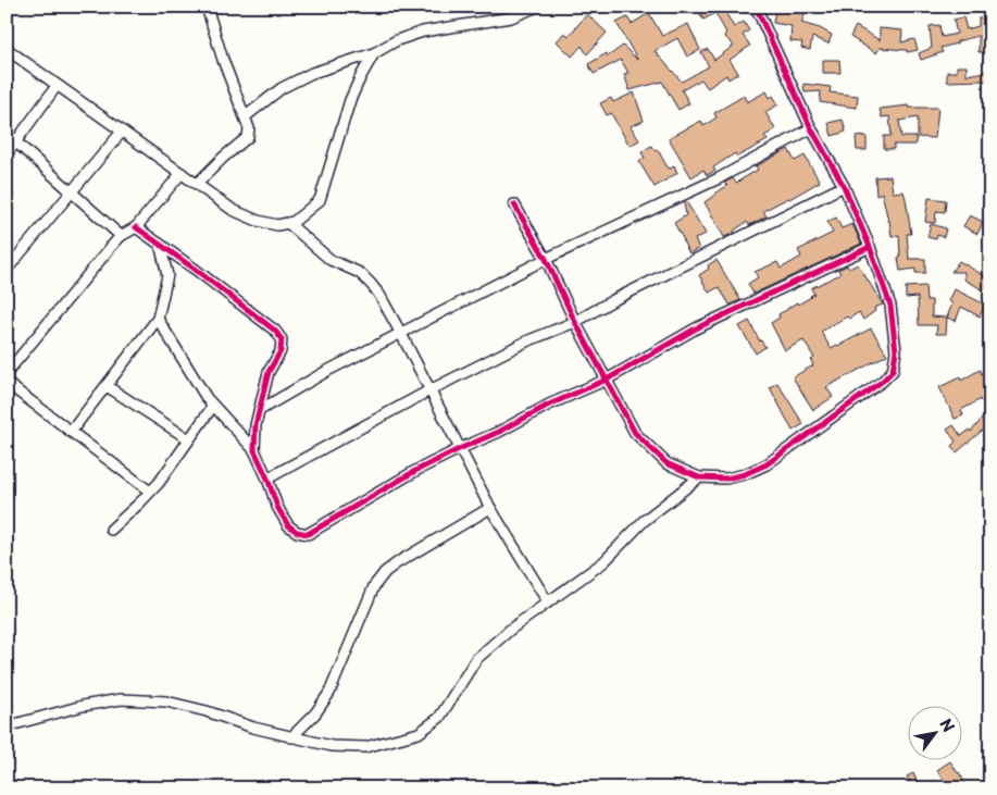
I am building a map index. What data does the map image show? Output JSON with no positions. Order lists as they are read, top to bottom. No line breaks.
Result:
{"north":"top right"}
